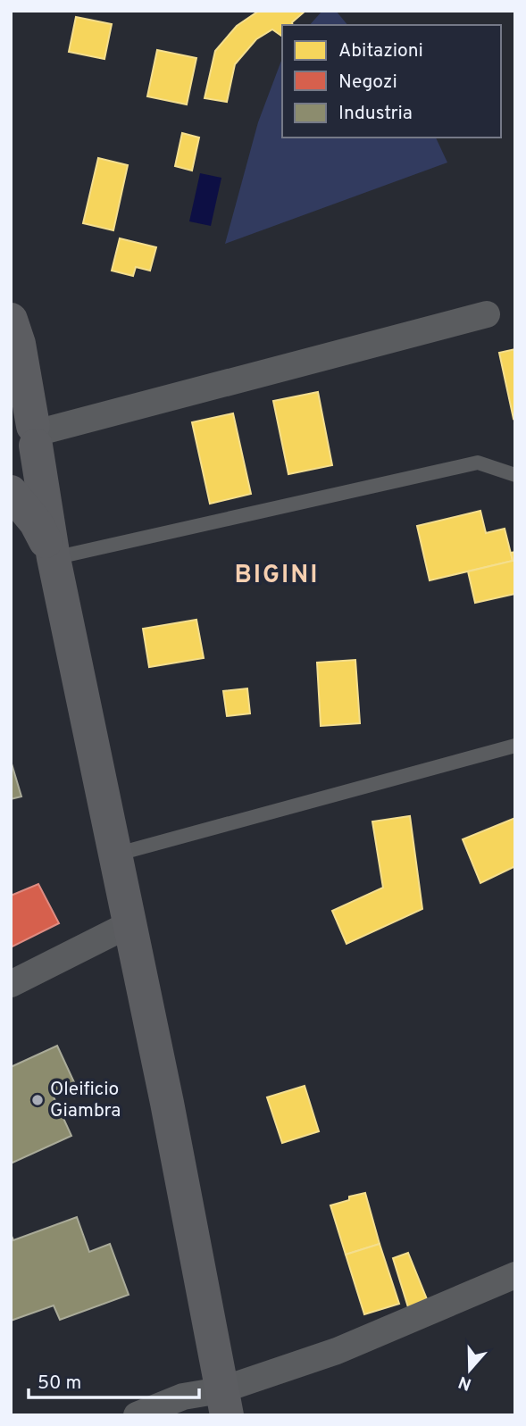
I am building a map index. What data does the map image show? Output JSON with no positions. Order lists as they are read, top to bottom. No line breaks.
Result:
{"districts":["BIGINI"],"places":["Oleificio Giambra"],"legend":["Abitazioni","Negozi","Industria"],"scale_bar":"50 m","north":"bottom"}
